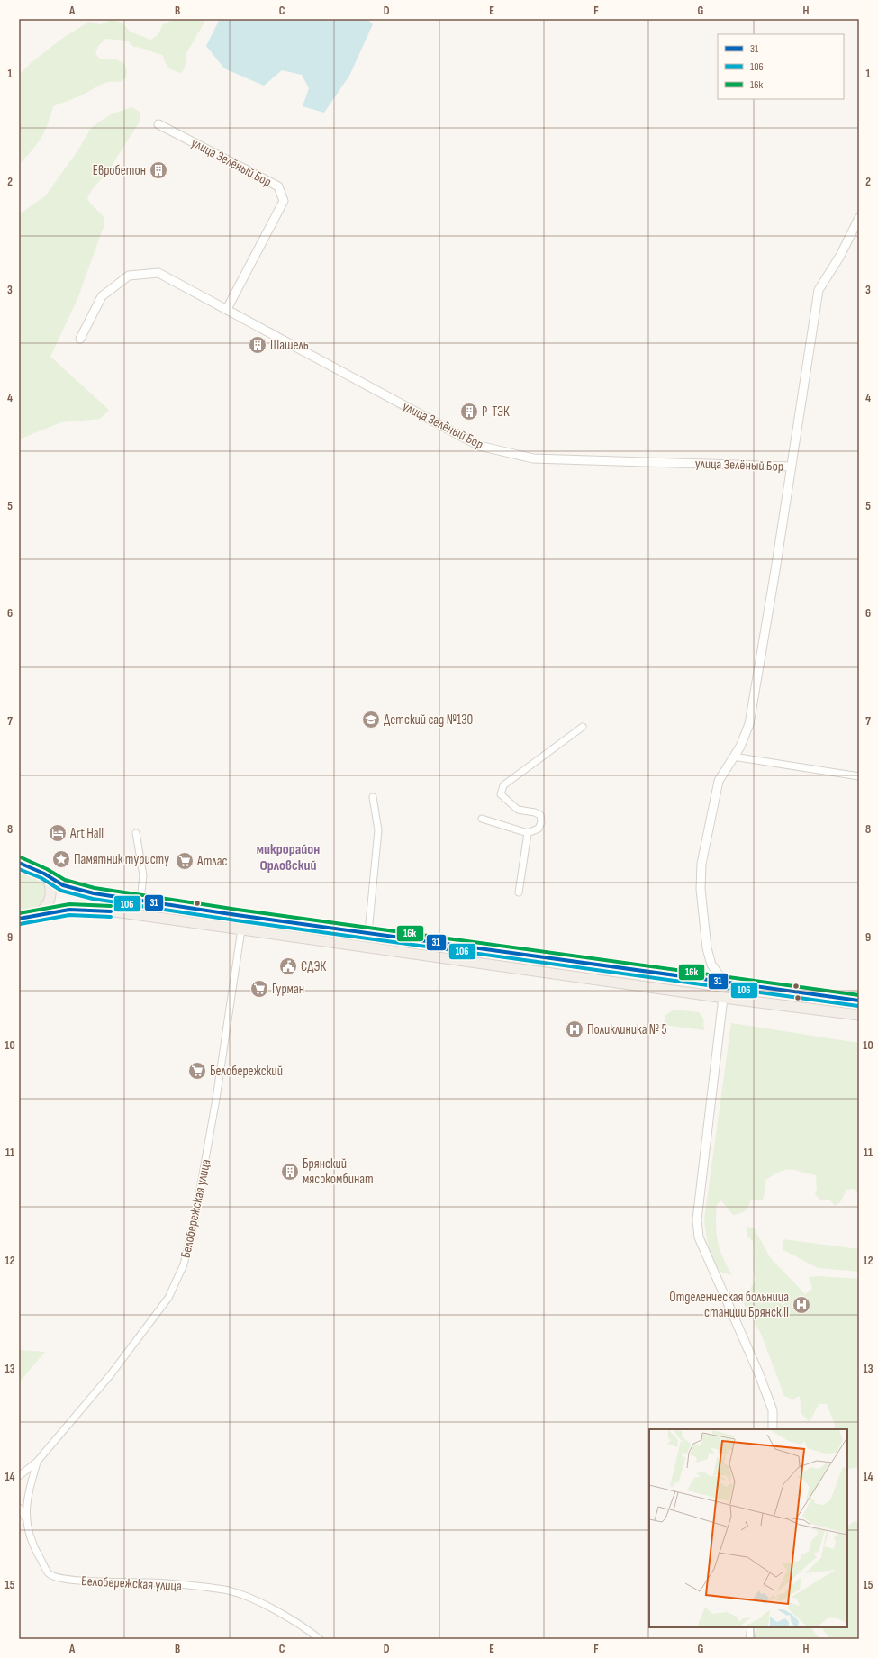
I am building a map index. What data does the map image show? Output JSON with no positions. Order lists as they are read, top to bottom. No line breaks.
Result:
{"streets":{"street":["улица Зелёный Бор","Белобережская улица"]},"districts":["микрорайон Орловский"],"places":{"building":["Евробетон","Шашель","Р-ТЭК","Брянский мясокомбинат"],"school or university":["Детский сад №130"],"hotel":["Art Hall"],"place":["Памятник туристу"],"supermarket":["Атлас","Гурман","Белобережский"],"public building":["СДЭК"],"hospital":["Поликлиника № 5","Отделенческая больница станции Брянск II"]},"lines":["transit line 16к","transit line 31","transit line 106"],"legend":["31","106","16к"],"grid":{"columns":["A","B","C","D","E","F","G","H"],"rows":["1","2","3","4","5","6","7","8","9","10","11","12","13","14","15"]}}
